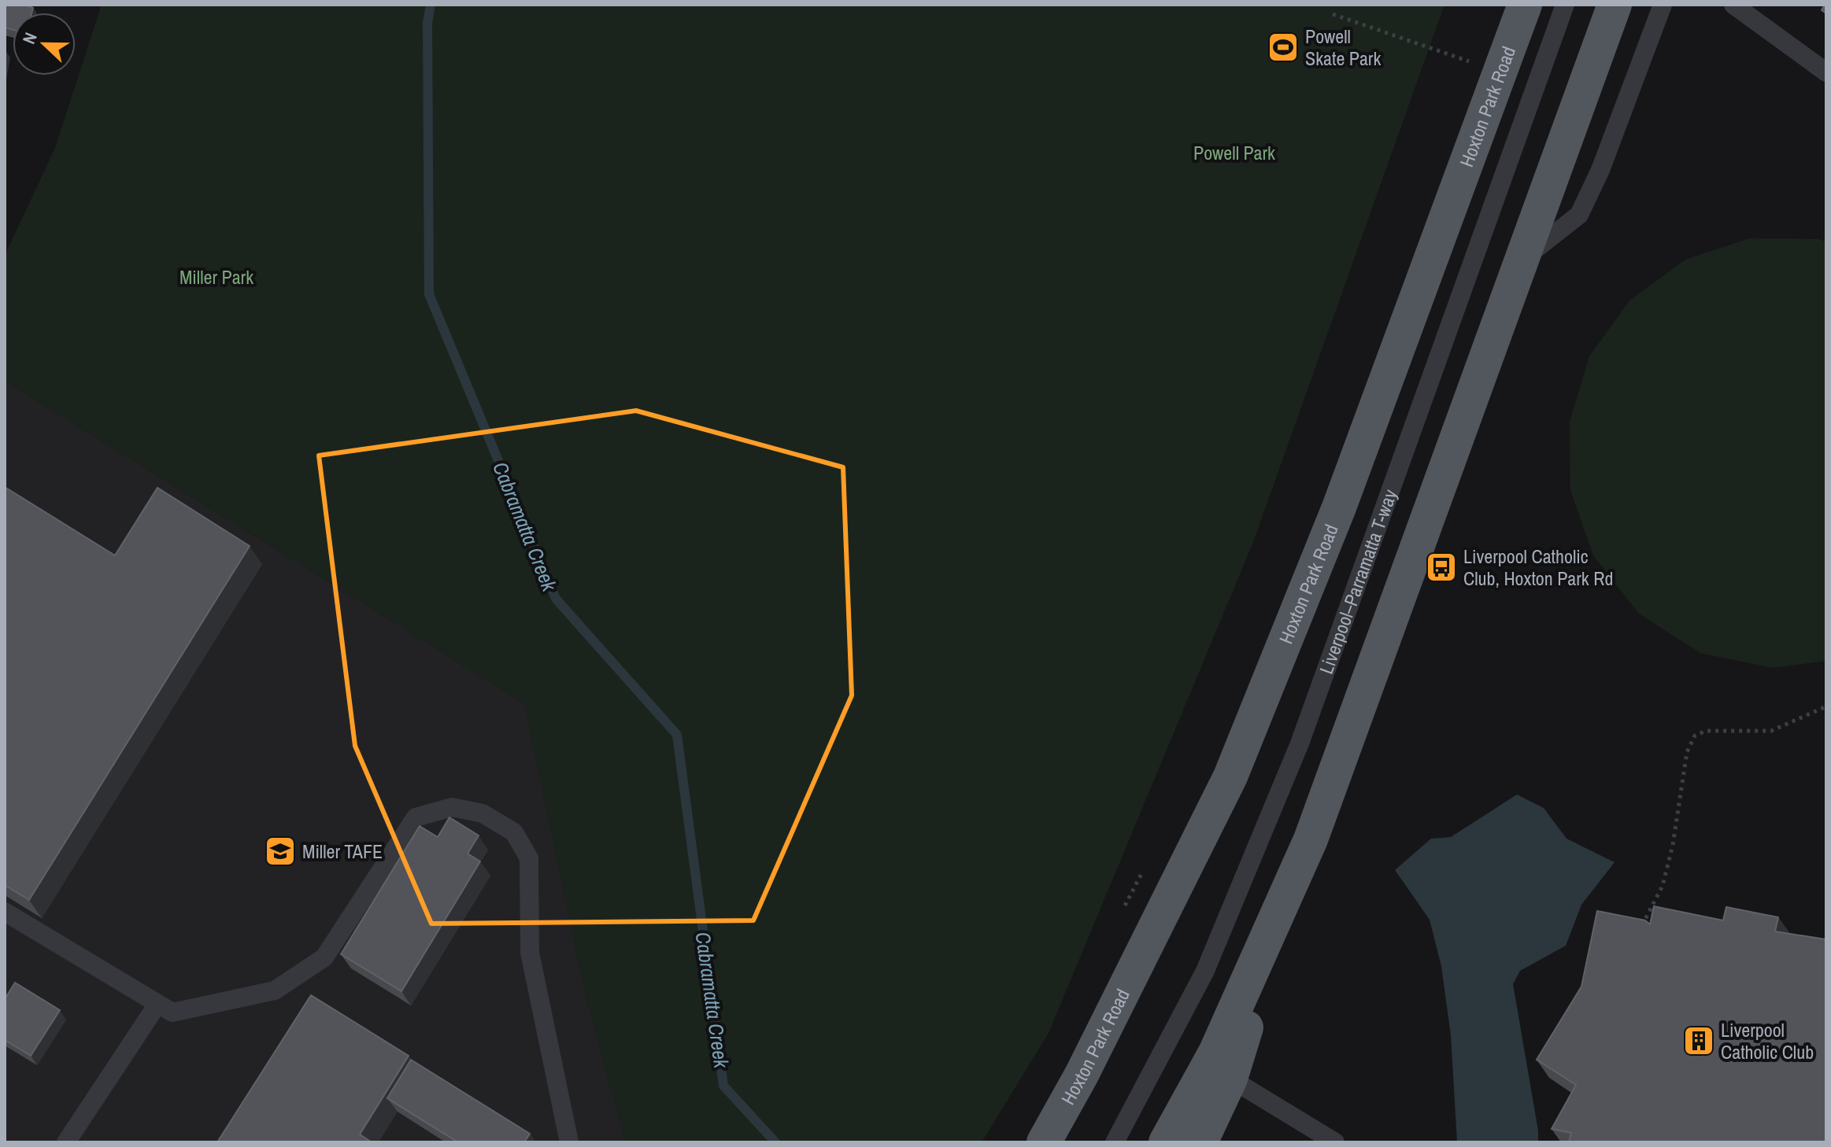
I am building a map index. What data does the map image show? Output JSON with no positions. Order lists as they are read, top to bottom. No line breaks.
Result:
{"streets":{"main road":["Hoxton Park Road"],"lane":["Liverpool–Parramatta T-way"]},"water":["Cabramatta Creek"],"parks":["Powell Park","Miller Park"],"places":{"sports":["Powell Skate Park"],"bus stop":["Liverpool Catholic Club, Hoxton Park Rd"],"school or university":["Miller TAFE"],"building":["Liverpool Catholic Club"]},"north":"left"}
